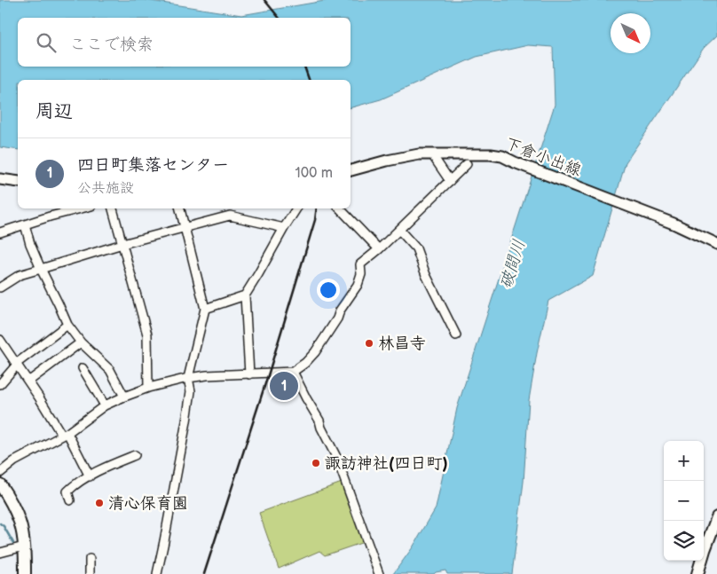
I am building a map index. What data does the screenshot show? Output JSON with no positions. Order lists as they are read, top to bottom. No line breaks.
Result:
{"streets":{"main road":["下倉小出線"]},"water":["破間川"],"places":["林昌寺","諏訪神社(四日町)","清心保育園"],"north":"bottom right","page":{"search":"ここで検索","heading":"周辺","list":[{"mark":"1","name":"四日町集落センター","note":"公共施設","value":"100 m"}],"pins":"1","map_buttons":["+","−"]}}
